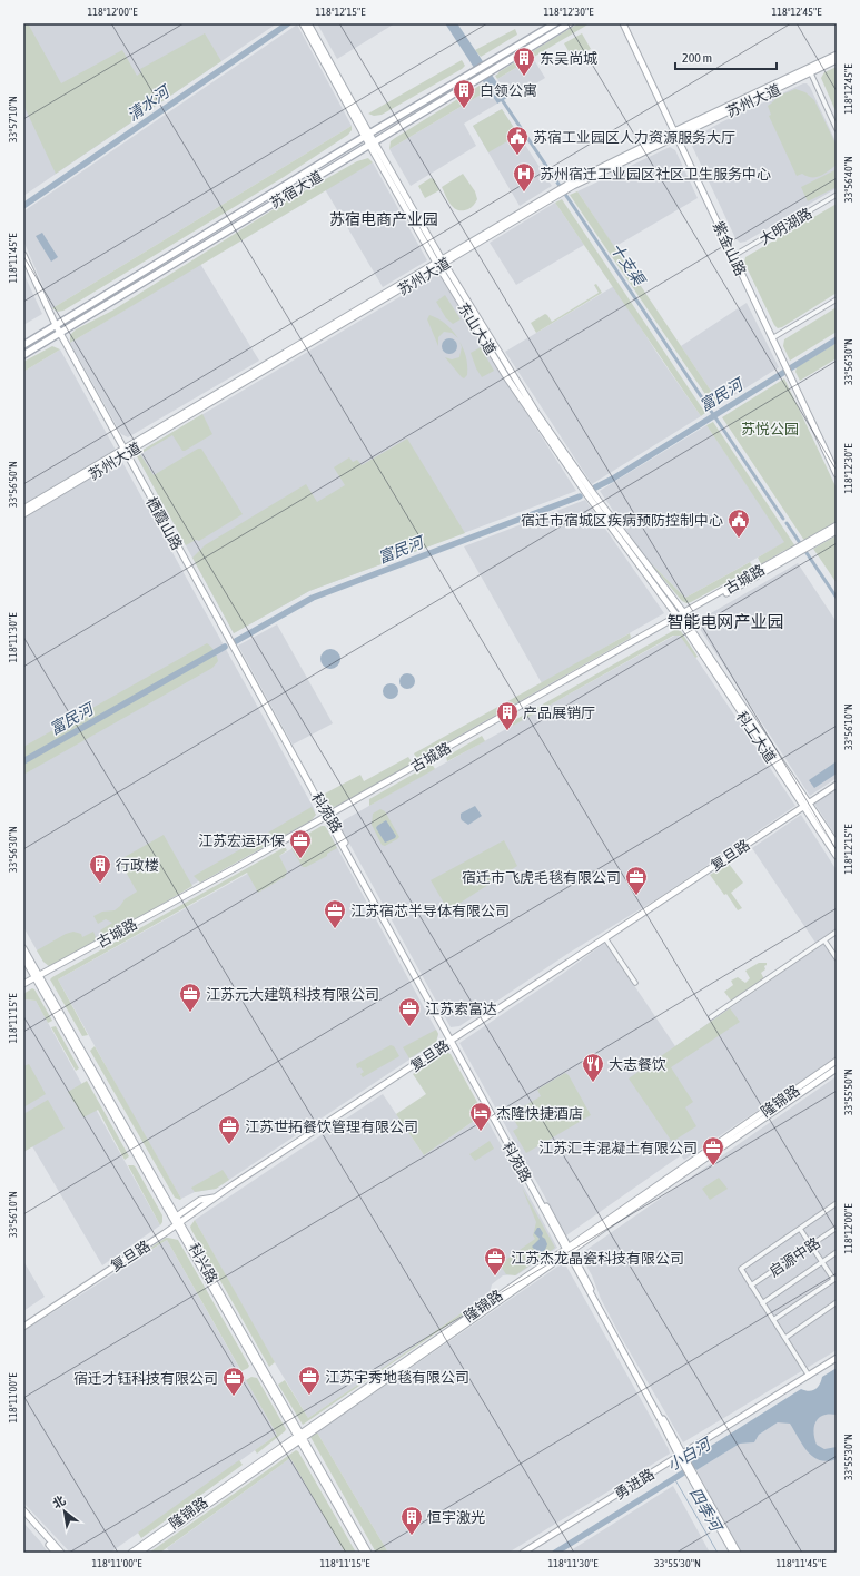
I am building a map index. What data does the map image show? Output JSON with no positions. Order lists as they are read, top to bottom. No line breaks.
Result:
{"streets":{"main road":["苏宿大道"],"street":["苏州大道","大明湖路","紫金山路","东山大道","栖霞山路","古城路","科工大道","科苑路","复旦路","隆锦路","启源中路","科兴路","勇进路"]},"crossings":[["苏州大道","紫金山路"],["苏州大道","东山大道"],["苏州大道","栖霞山路"],["苏宿大道","东山大道"],["苏宿大道","栖霞山路"],["大明湖路","紫金山路"],["东山大道","古城路"],["东山大道","科工大道"],["栖霞山路","科苑路"],["古城路","科工大道"],["古城路","科苑路"],["古城路","科兴路"],["科工大道","复旦路"],["科苑路","复旦路"],["科苑路","隆锦路"],["科苑路","勇进路"],["复旦路","科兴路"],["隆锦路","科兴路"]],"districts":["苏宿电商产业园","智能电网产业园"],"water":["清水河","十支渠","富民河","小白河","四季河"],"parks":["苏悦公园"],"places":{"building":["东吴尚城","白领公寓","产品展销厅","行政楼","恒宇激光"],"public building":["苏宿工业园区人力资源服务大厅","宿迁市宿城区疾病预防控制中心"],"hospital":["苏州宿迁工业园区社区卫生服务中心"],"office":["江苏宏运环保","宿迁市飞虎毛毯有限公司","江苏宿芯半导体有限公司","江苏元大建筑科技有限公司","江苏索富达","江苏世拓餐饮管理有限公司","江苏汇丰混凝土有限公司","江苏杰龙晶瓷科技有限公司","江苏宇秀地毯有限公司","宿迁才钰科技有限公司"],"restaurant":["大志餐饮"],"hotel":["杰隆快捷酒店"]},"scale_bar":"200 m","north":"top left","coordinates":["118°12'00\"E","118°12'15\"E","118°12'30\"E","118°12'45\"E","33°57'10\"N","33°56'40\"N","118°11'45\"E","33°56'30\"N","33°56'50\"N","118°11'30\"E","33°56'10\"N","118°11'15\"E","33°55'50\"N","118°11'00\"E","33°55'30\"N"]}
